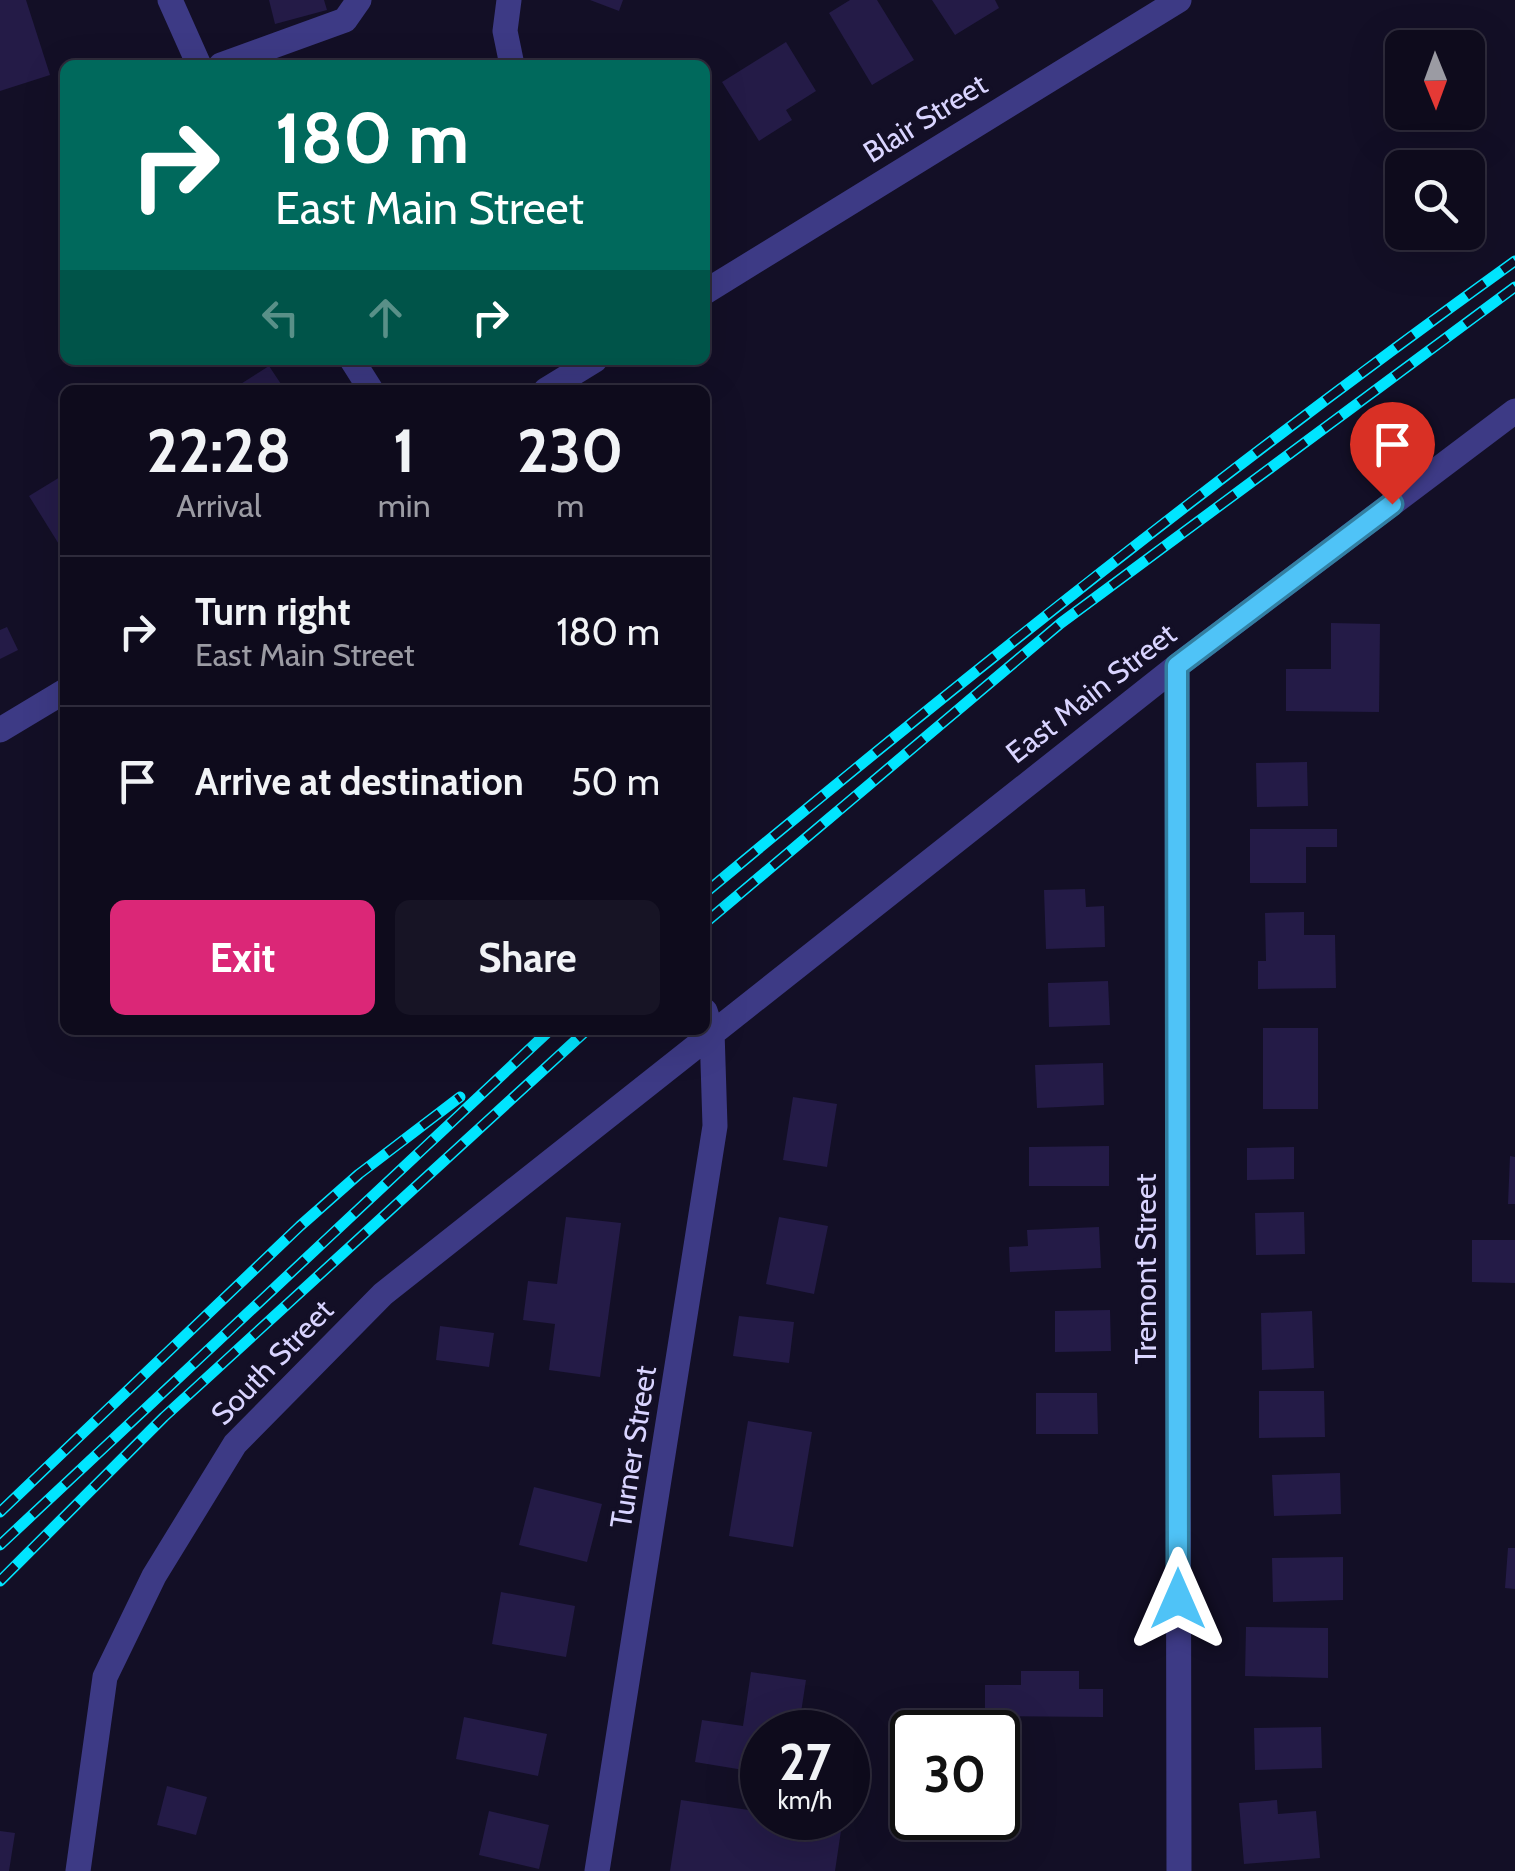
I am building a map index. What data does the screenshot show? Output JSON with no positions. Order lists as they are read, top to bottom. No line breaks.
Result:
{"streets":{"street":["Blair Street","East Main Street","Tremont Street","South Street","Turner Street"]},"crossings":[["East Main Street","Tremont Street"]],"north":"bottom","page":{"turn":["180 m","East Main Street"],"eta":["22:28","Arrival","1","min","230","m"],"list":[{"name":"Turn right","note":"East Main Street","value":"180 m"},{"name":"Arrive at destination","value":"50 m"}],"buttons":["Exit","Share"],"speed":"27 km/h","limit":"30"}}
